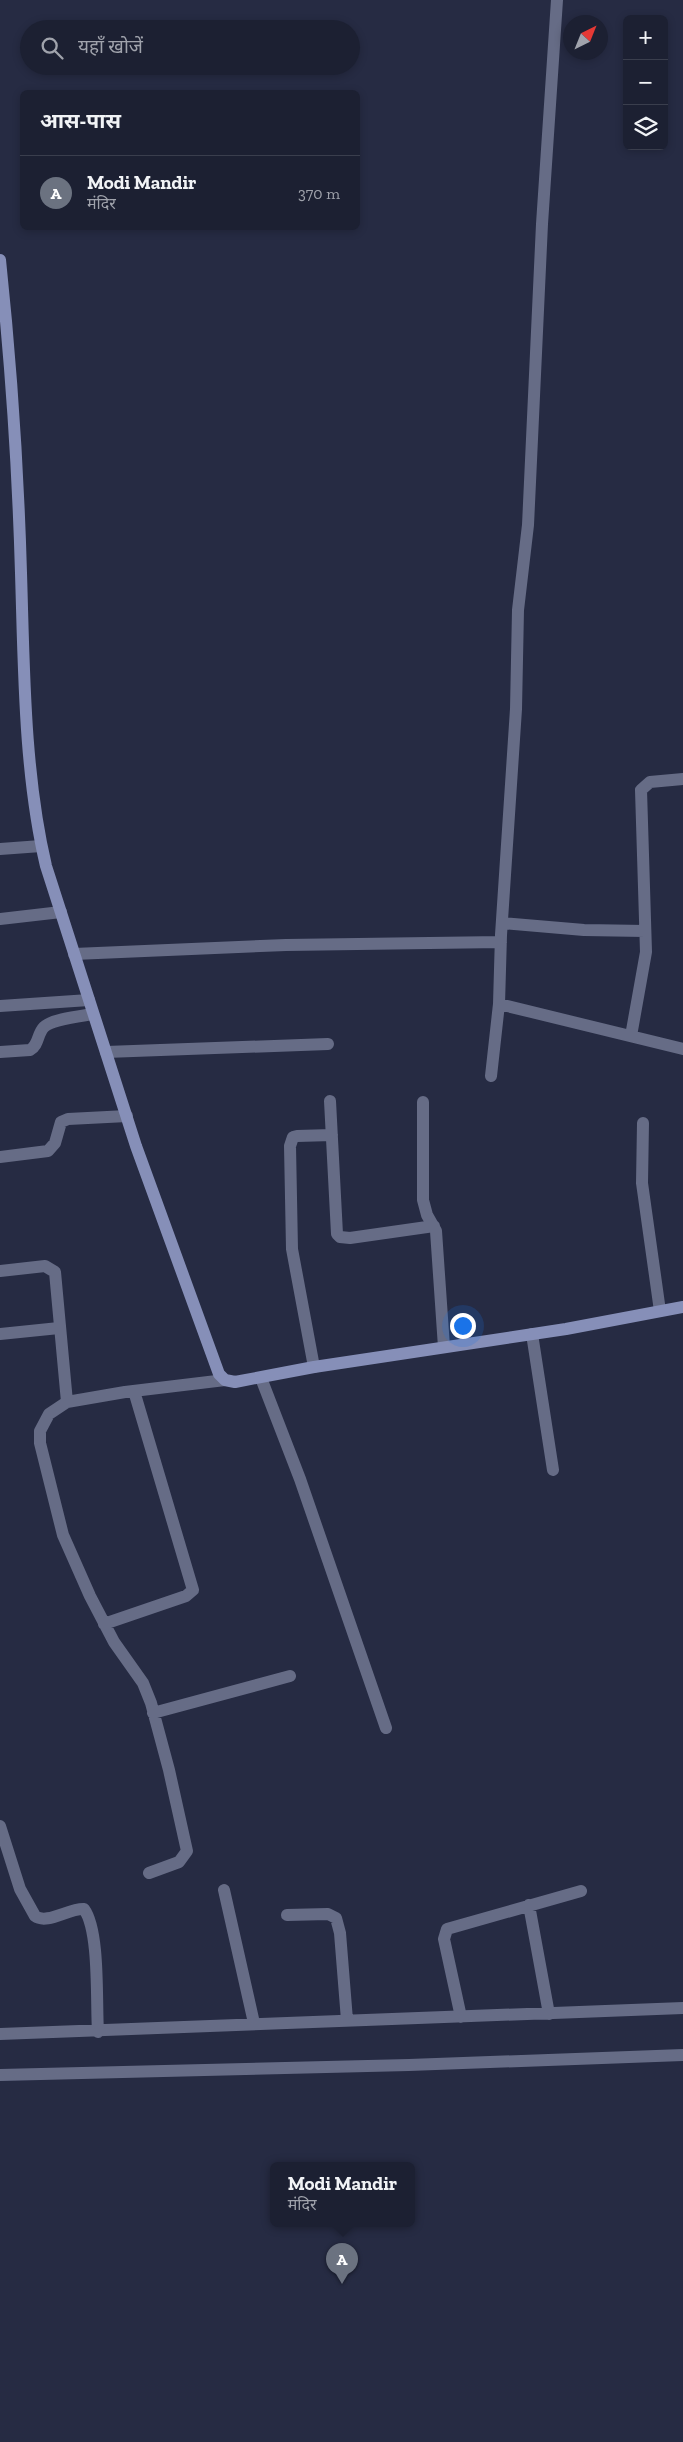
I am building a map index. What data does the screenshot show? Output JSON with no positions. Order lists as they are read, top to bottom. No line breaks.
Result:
{"north":"top right","page":{"map_buttons":["+","−"],"search":"यहाँ खोजें","heading":"आस-पास","list":[{"mark":"A","name":"Modi Mandir","note":"मंदिर","value":"370 m"}],"popup":["Modi Mandir","मंदिर"],"pins":"A"}}
